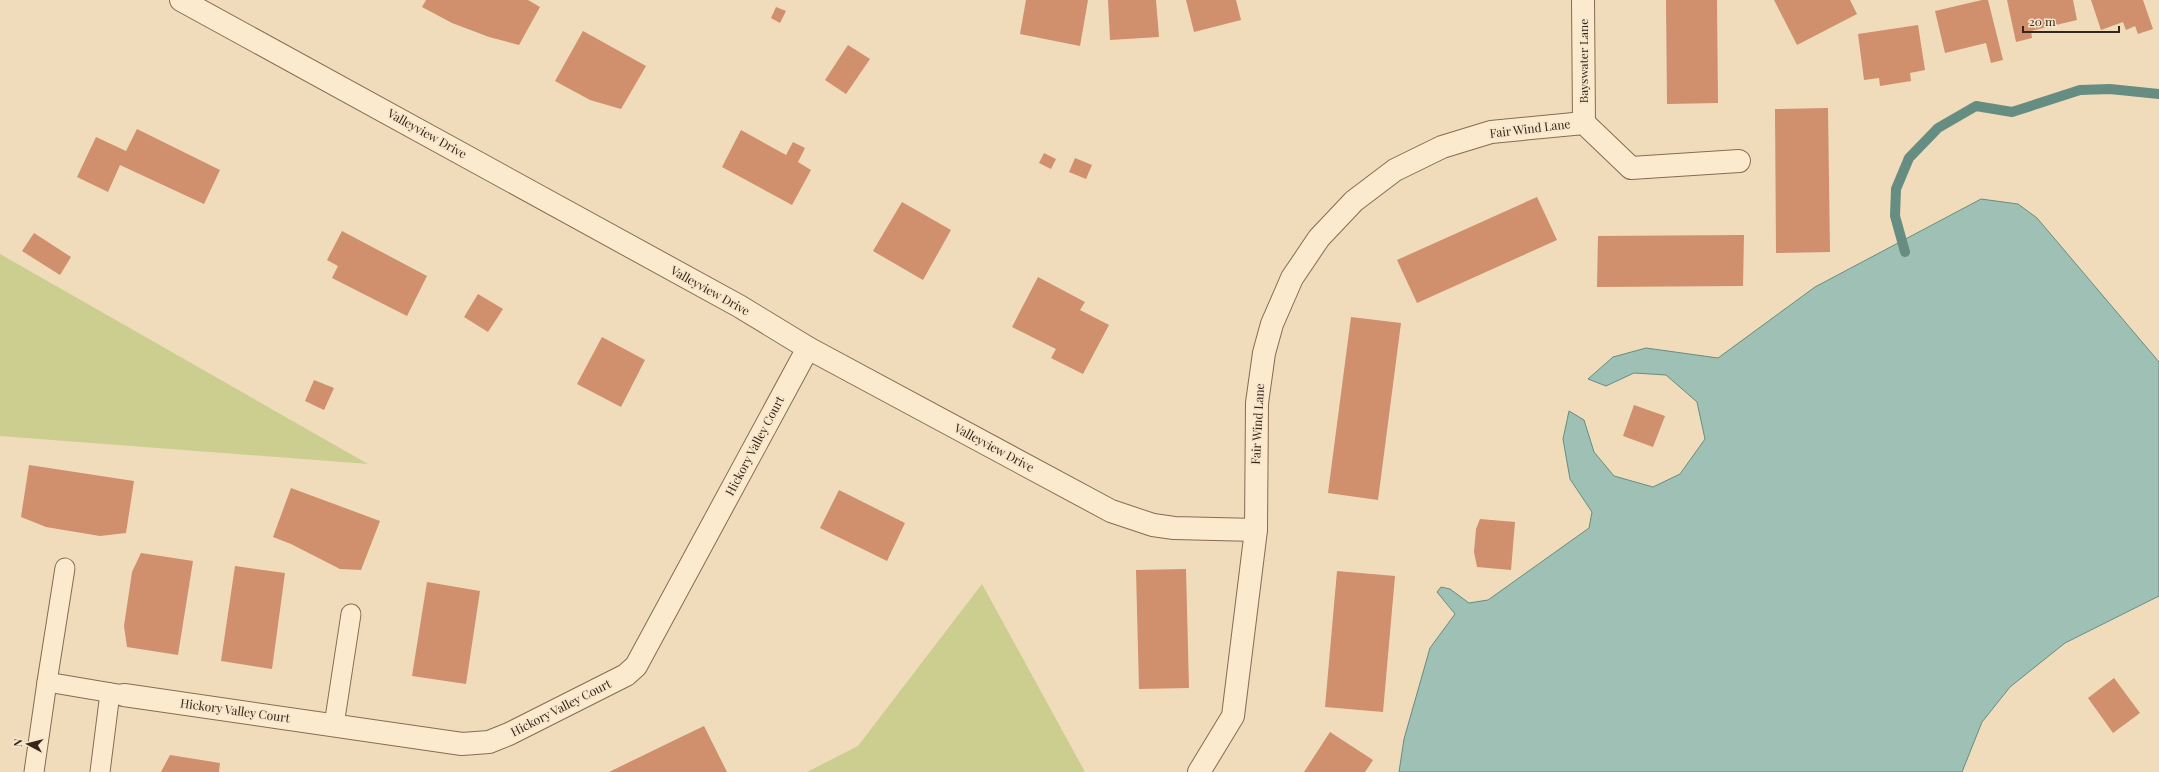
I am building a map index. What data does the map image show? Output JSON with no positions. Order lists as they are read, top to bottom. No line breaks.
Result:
{"streets":{"street":["Bayswater Lane","Fair Wind Lane","Valleyview Drive","Hickory Valley Court"]},"crossings":[["Bayswater Lane","Fair Wind Lane"],["Fair Wind Lane","Valleyview Drive"],["Valleyview Drive","Hickory Valley Court"]],"scale_bar":"20 m","north":"left"}
